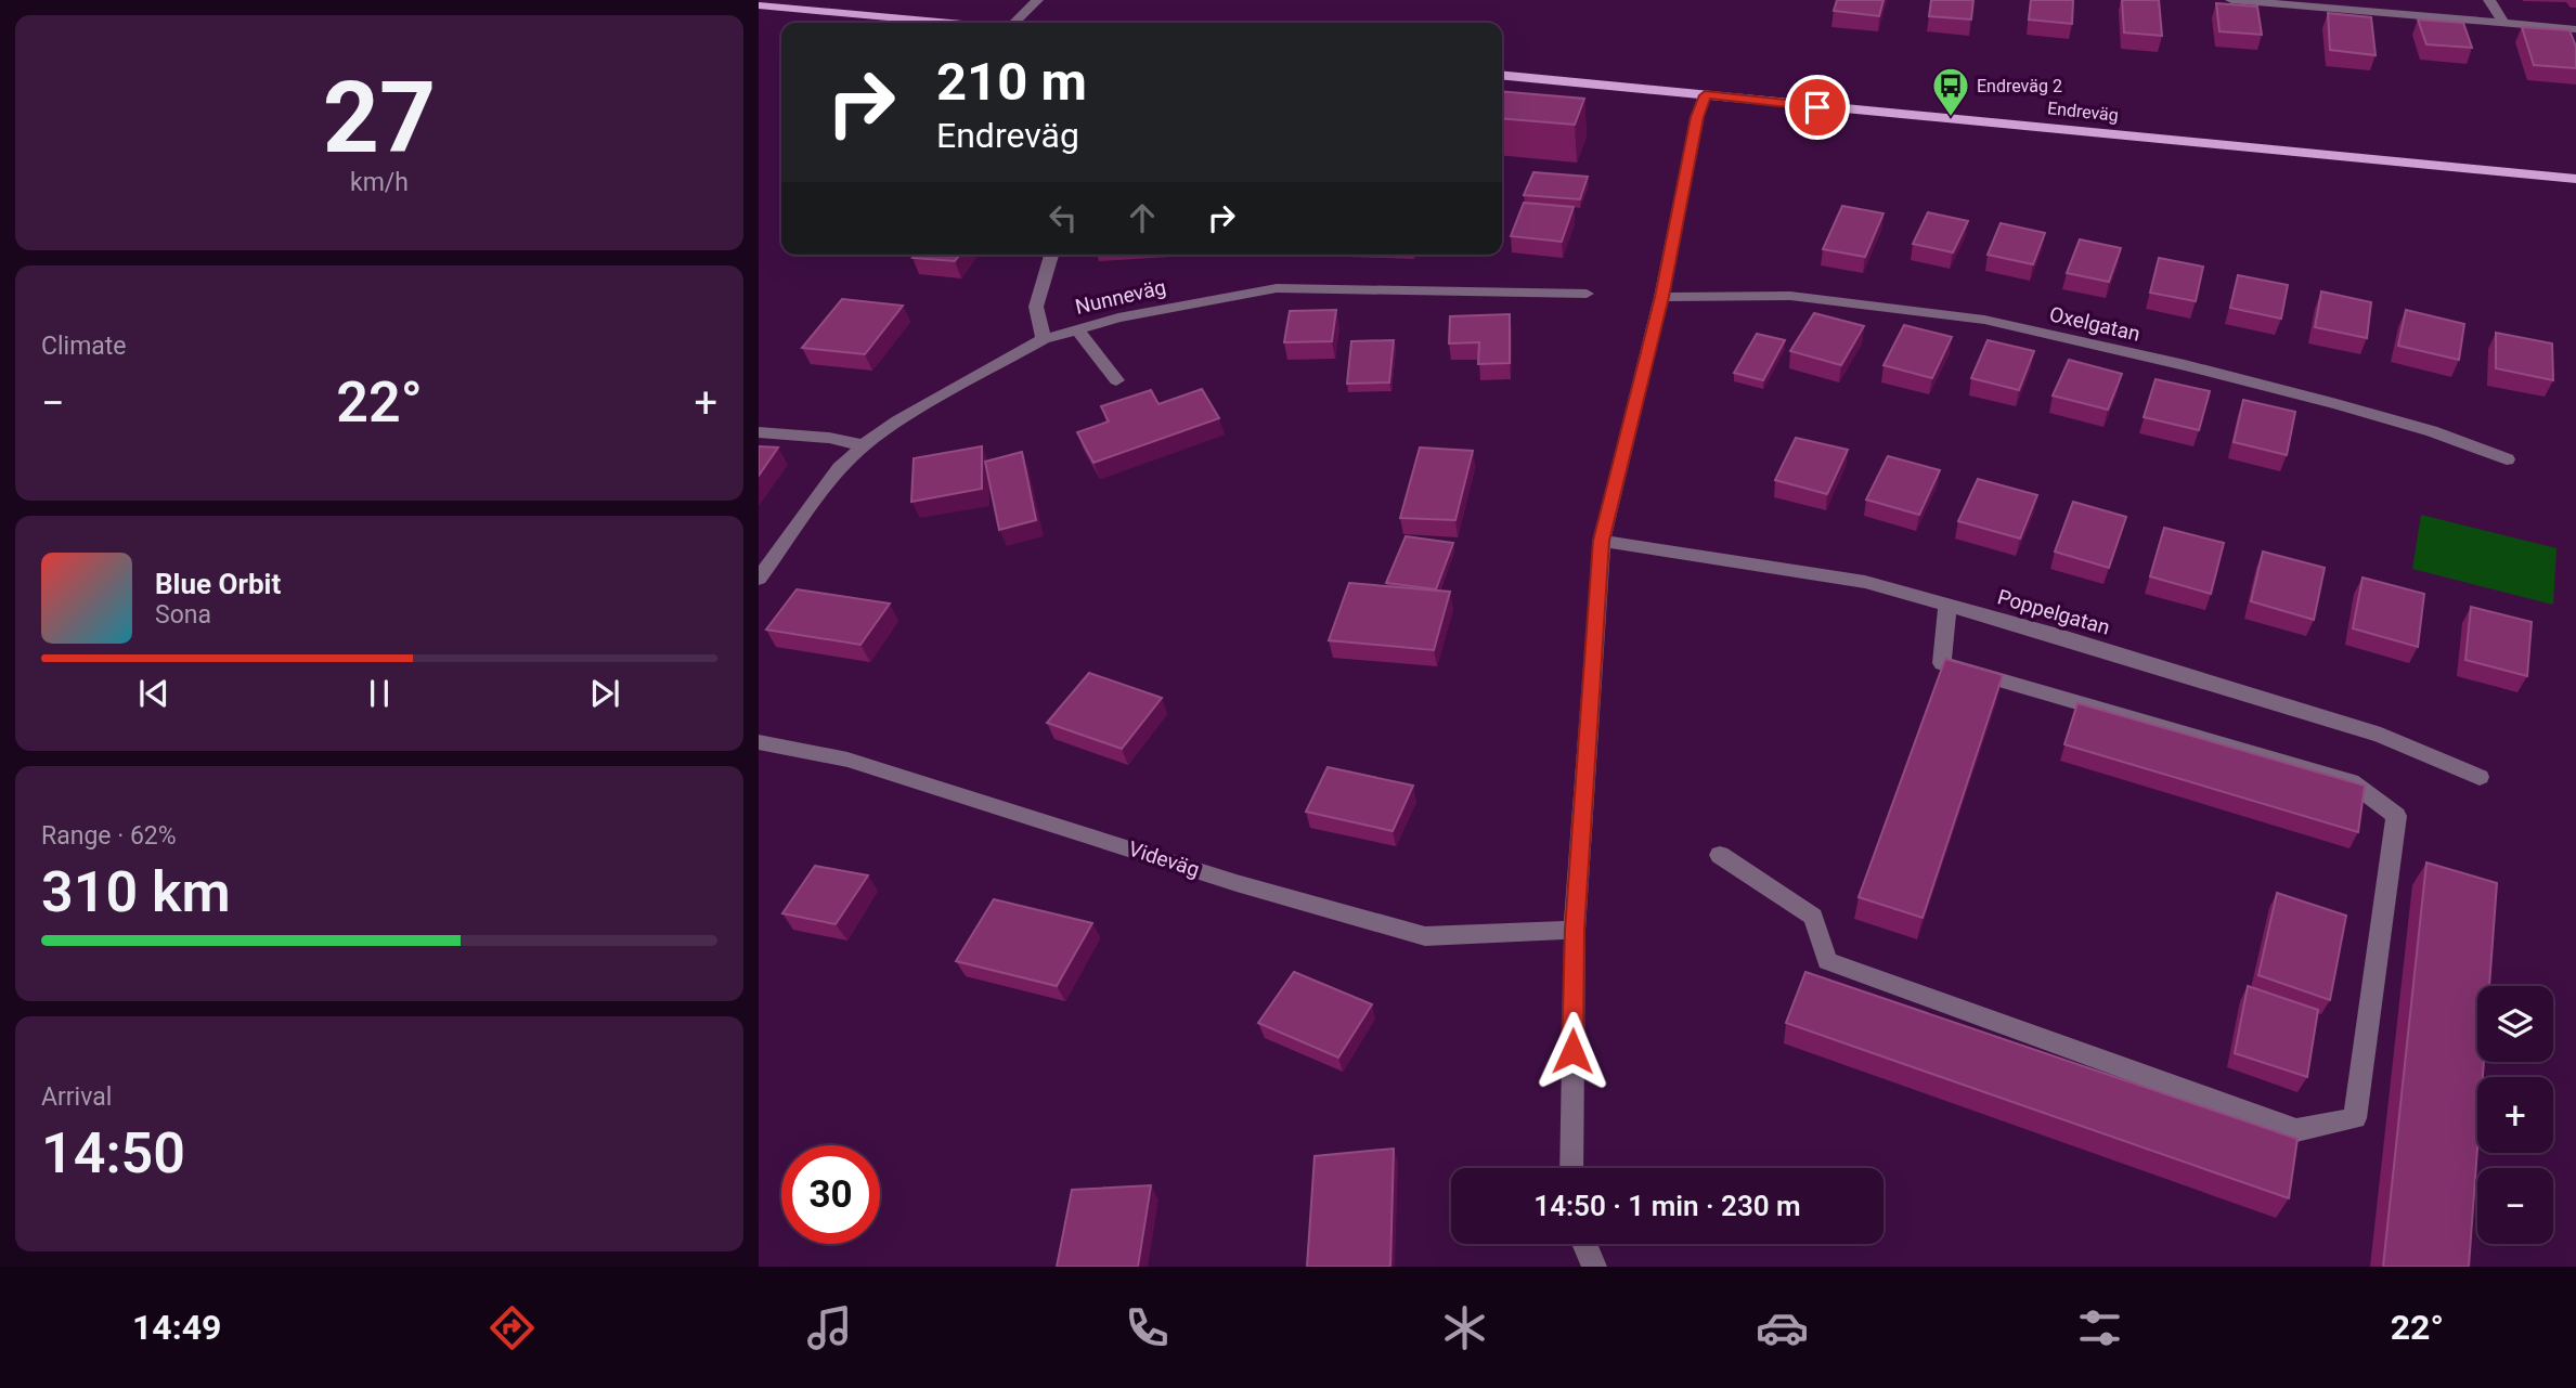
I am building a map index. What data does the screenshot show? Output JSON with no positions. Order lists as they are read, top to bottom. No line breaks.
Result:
{"streets":{"main road":["Endreväg"],"street":["Nunneväg","Oxelgatan","Poppelgatan","Videväg"]},"places":{"bus stop":["Endreväg 2"]},"page":{"tile":[["27","km/h"],"Climate",["Range · 62%","310 km"],["Arrival","14:50"]],"turn":["210 m","Endreväg"],"heat":["−","22°","+"],"song":["Blue Orbit","Sona"],"map_buttons":["+","−"],"limit":"30","trip":"14:50 · 1 min · 230 m","tabs":["14:49","22°"]}}
